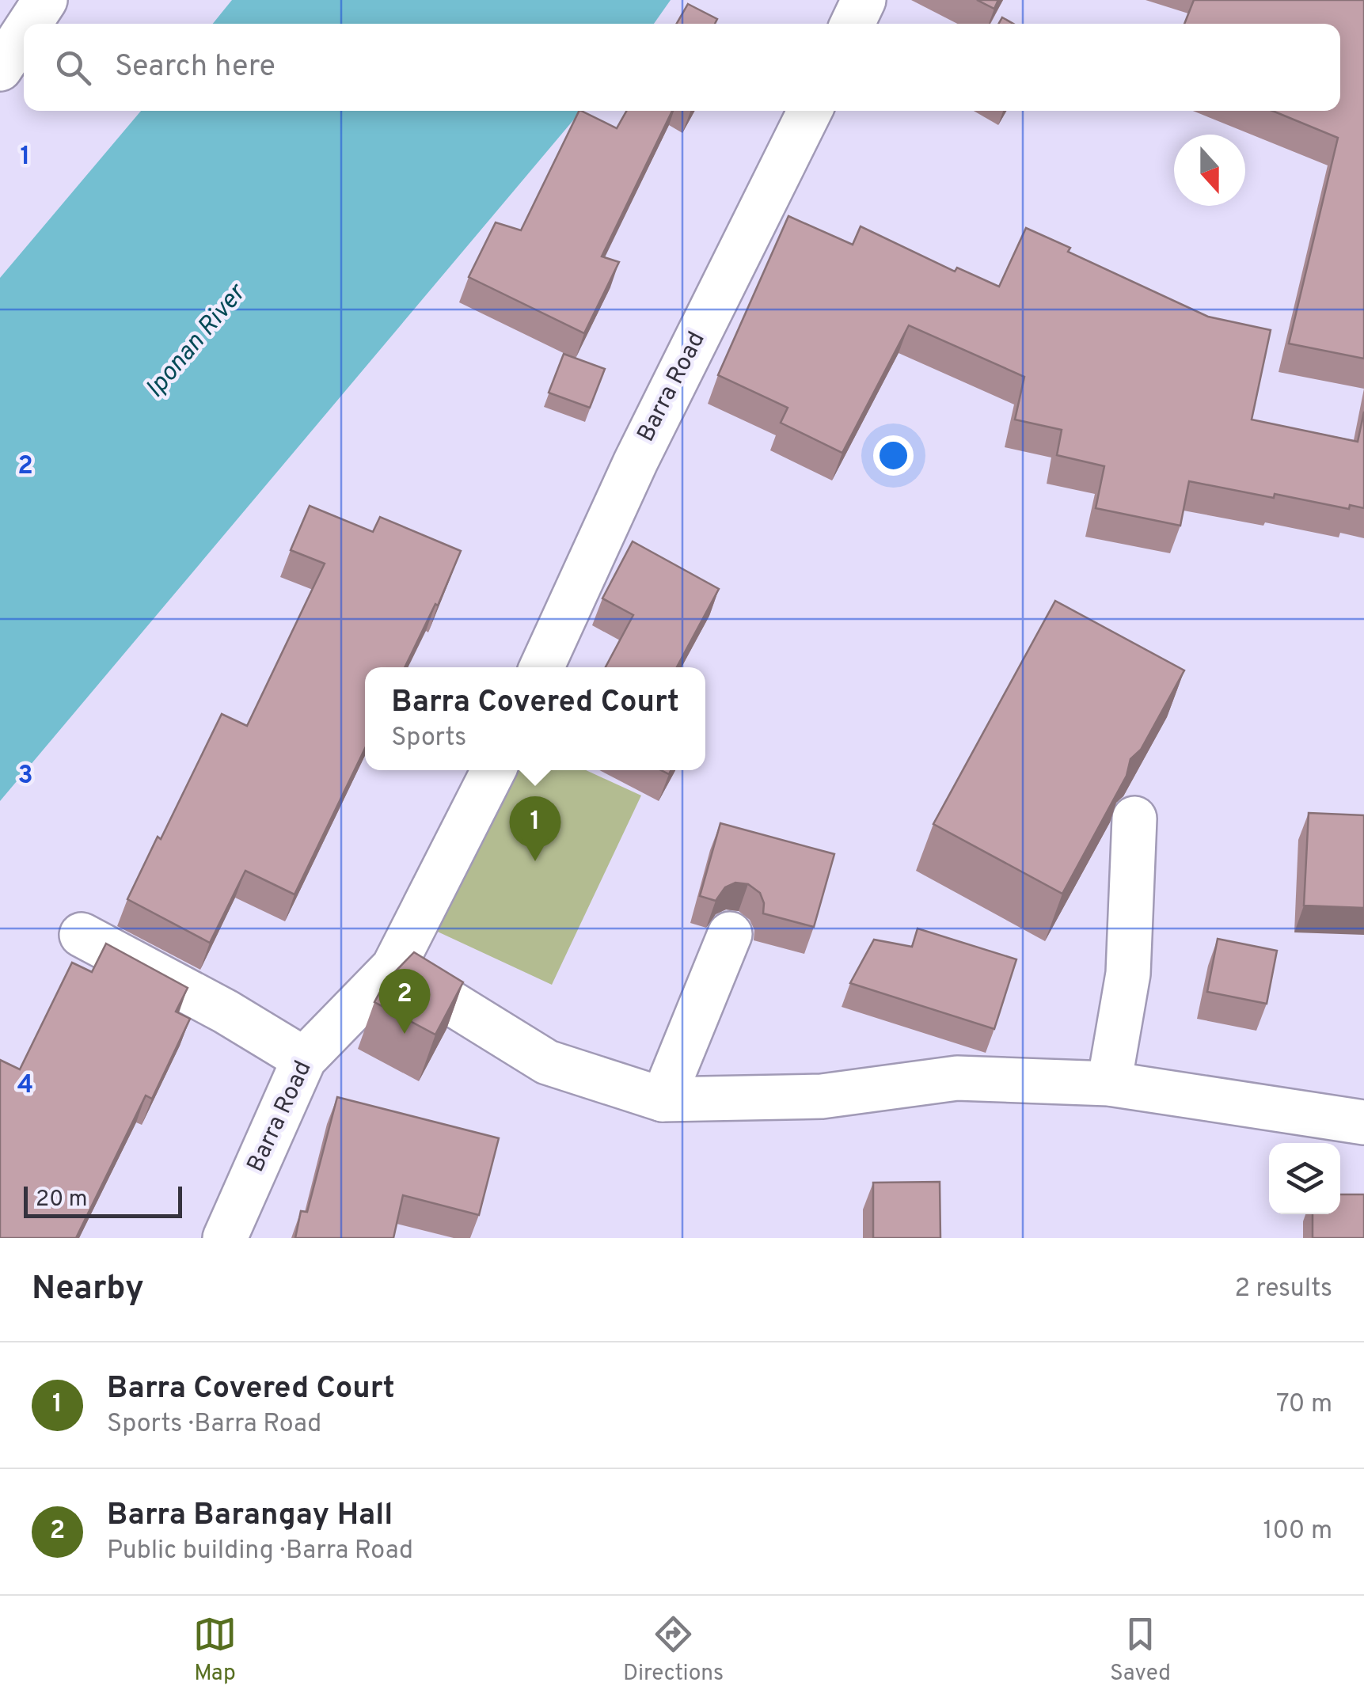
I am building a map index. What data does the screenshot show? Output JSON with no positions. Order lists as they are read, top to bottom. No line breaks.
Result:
{"streets":{"street":["Barra Road"]},"water":["Iponan River"],"scale_bar":"20 m","north":"bottom","page":{"search":"Search here","popup":["Barra Covered Court","Sports"],"pins":["1","2"],"scale":"20 m","heading":["Nearby","2 results"],"list":[{"mark":"1","name":"Barra Covered Court","note":"Sports · Barra Road","value":"70 m"},{"mark":"2","name":"Barra Barangay Hall","note":"Public building · Barra Road","value":"100 m"}],"nav":["Map","Directions","Saved"]},"grid":{"rows":["1","2","3","4"]}}
